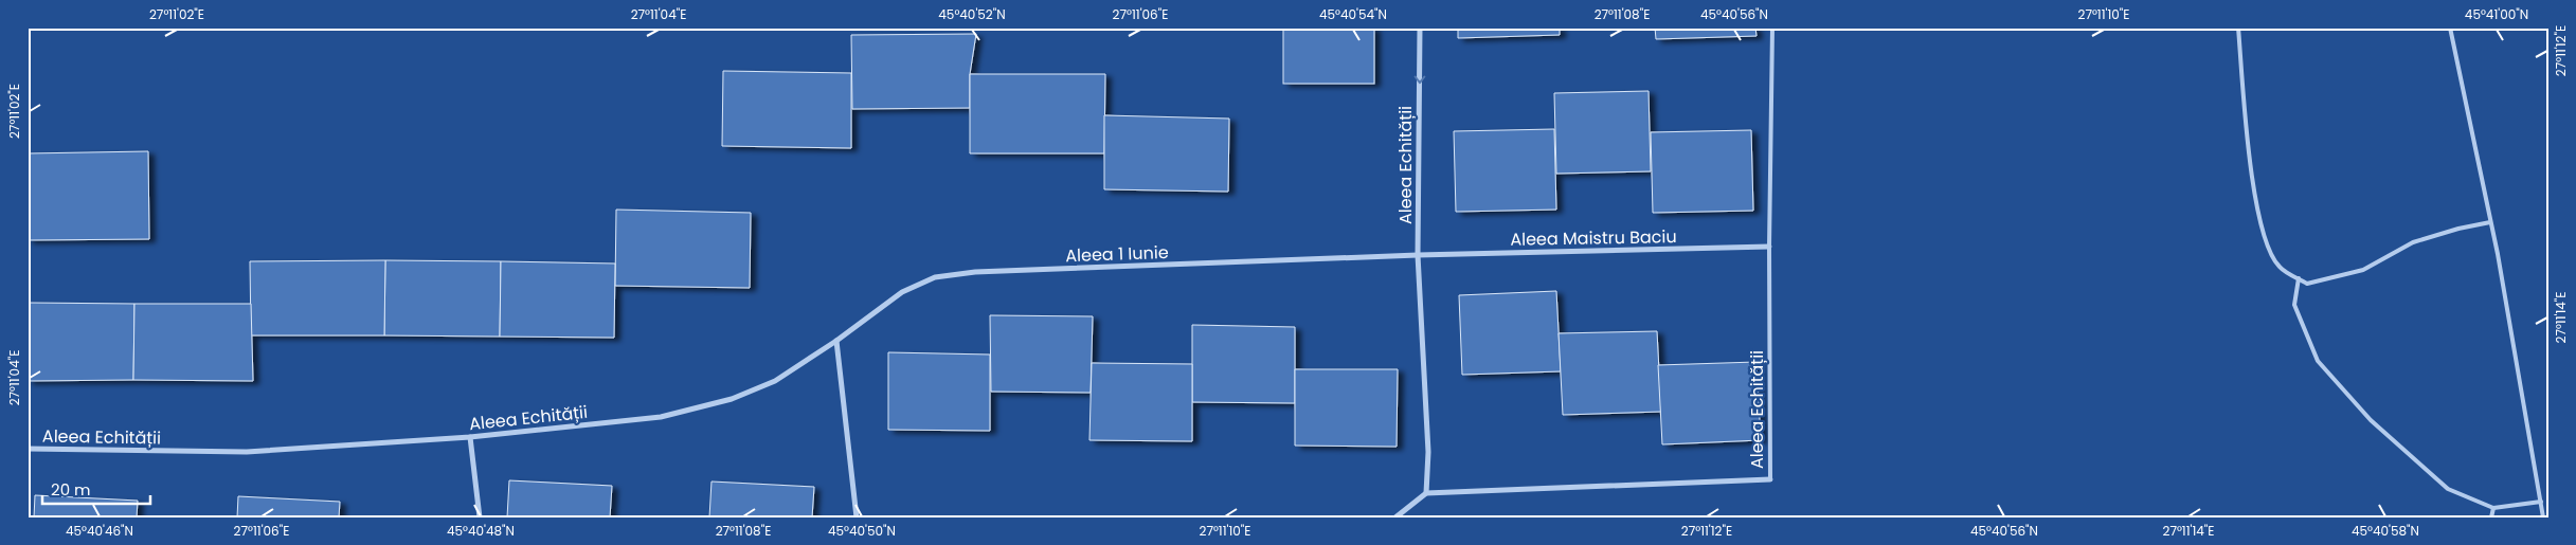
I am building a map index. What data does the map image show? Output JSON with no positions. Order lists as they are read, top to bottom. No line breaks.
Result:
{"streets":{"street":["Aleea Echității","Aleea Maistru Baciu","Aleea 1 Iunie"]},"crossings":[["Aleea Echității","Aleea Maistru Baciu"],["Aleea Echității","Aleea 1 Iunie"],["Aleea Maistru Baciu","Aleea 1 Iunie"]],"scale_bar":"20 m","coordinates":["27°11'02\"E","27°11'04\"E","45°40'52\"N","27°11'06\"E","45°40'54\"N","27°11'08\"E","45°40'56\"N","27°11'10\"E","45°41'00\"N","27°11'12\"E","27°11'14\"E","45°40'46\"N","45°40'48\"N","45°40'50\"N","45°40'58\"N"]}
